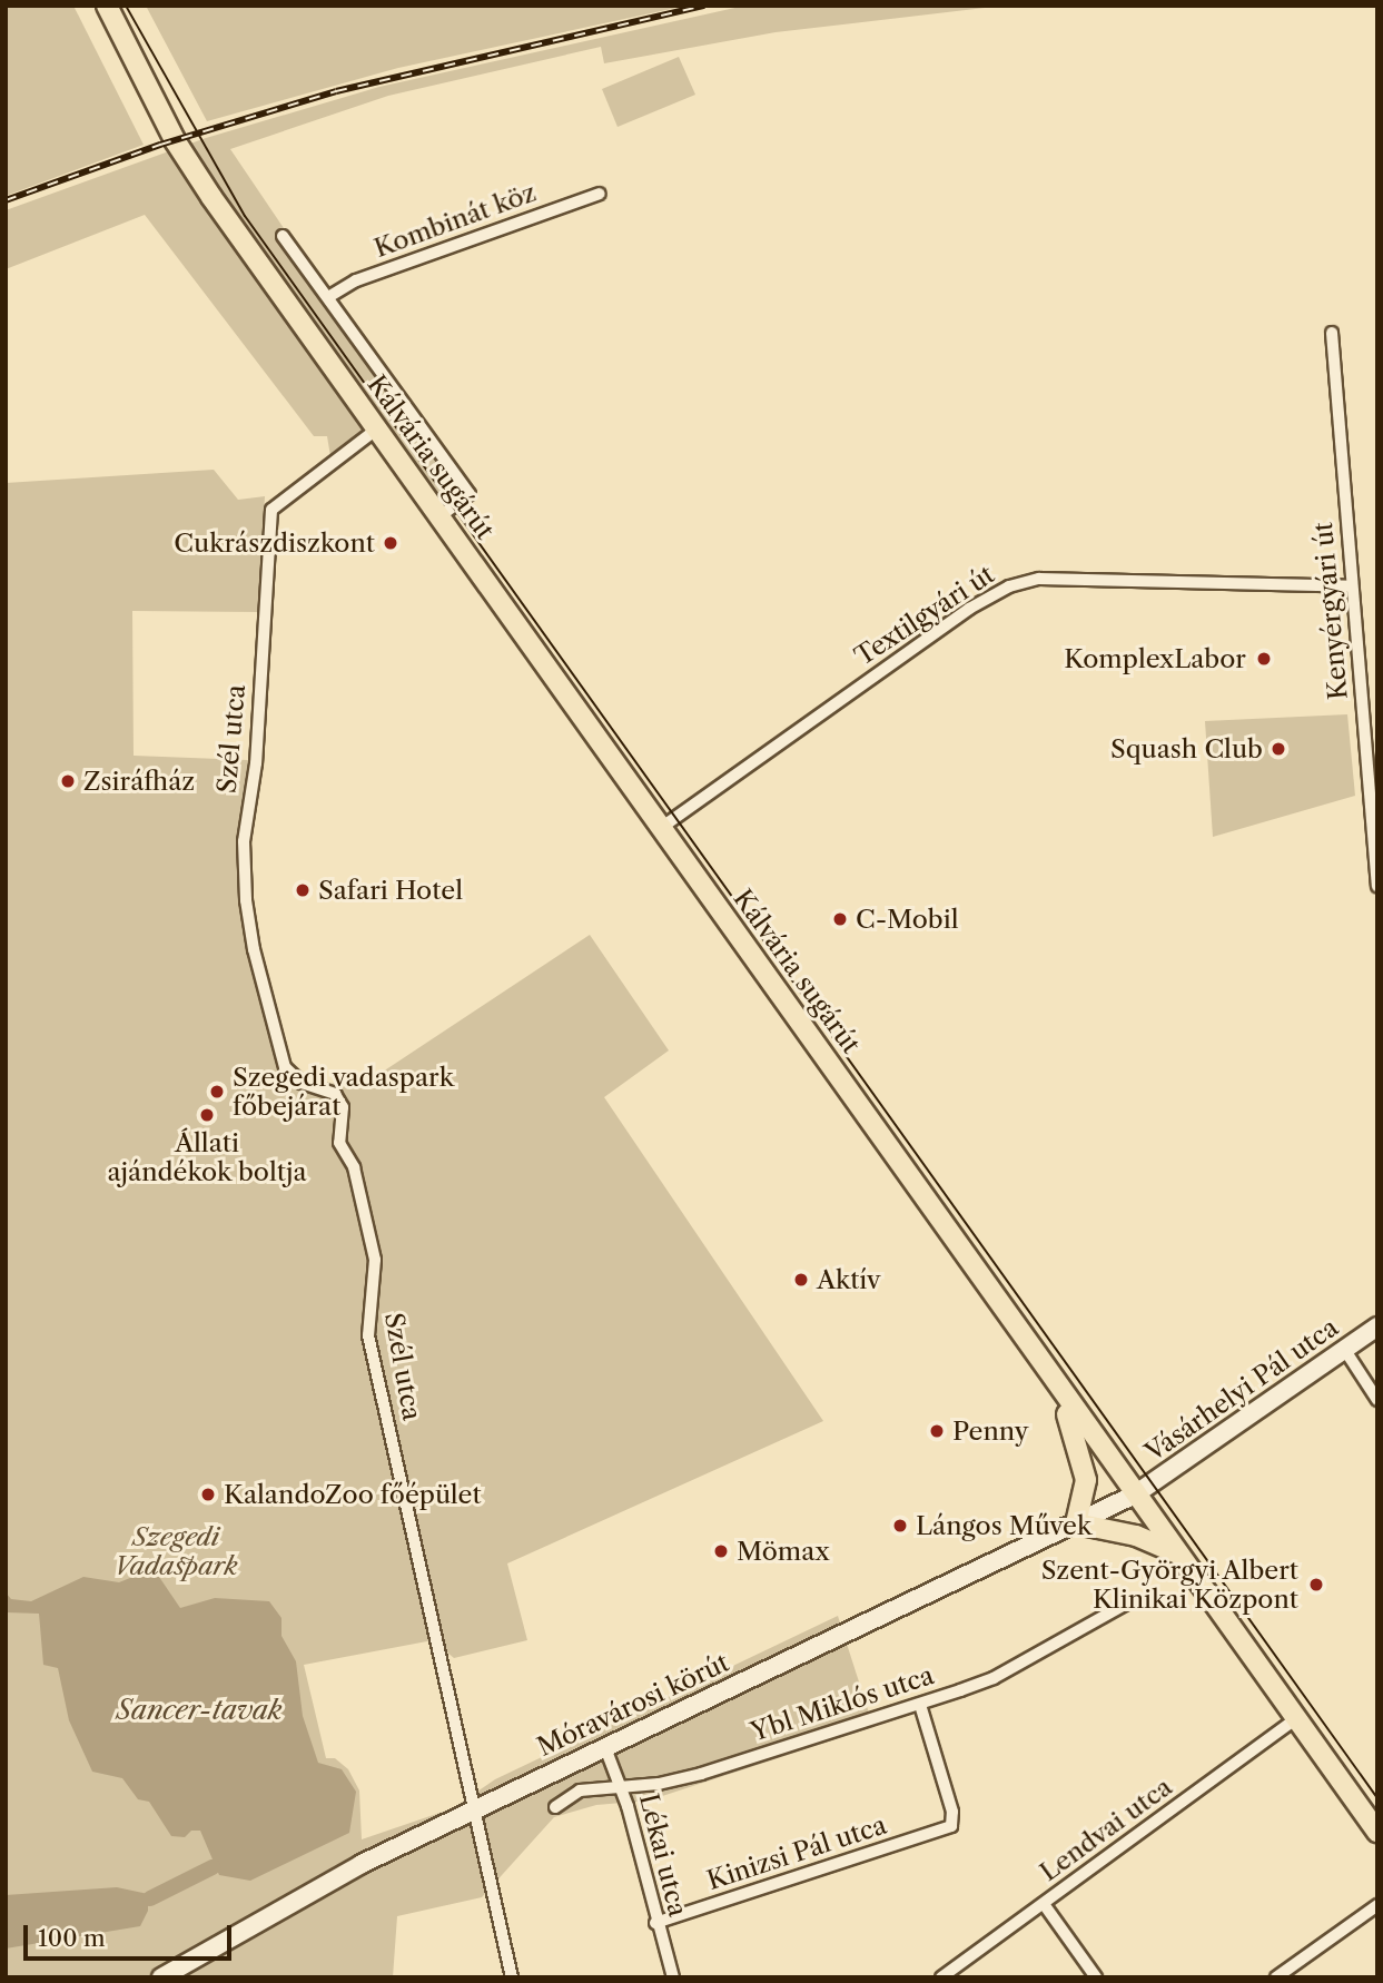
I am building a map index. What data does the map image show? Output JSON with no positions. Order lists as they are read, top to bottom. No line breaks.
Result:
{"streets":{"main road":["Kálvária sugárút","Vásárhelyi Pál utca","Móravárosi körút"],"street":["Kombinát köz","Kenyérgyári út","Textilgyári út","Szél utca","Ybl Miklós utca","Lendvai utca","Kinizsi Pál utca","Lékai utca"]},"crossings":[["Kálvária sugárút","Textilgyári út"],["Kálvária sugárút","Szél utca"],["Kálvária sugárút","Vásárhelyi Pál utca"],["Kálvária sugárút","Móravárosi körút"],["Kálvária sugárút","Lendvai utca"],["Kenyérgyári út","Textilgyári út"],["Szél utca","Móravárosi körút"],["Vásárhelyi Pál utca","Móravárosi körút"],["Ybl Miklós utca","Kinizsi Pál utca"],["Ybl Miklós utca","Lékai utca"],["Móravárosi körút","Lékai utca"],["Kinizsi Pál utca","Lékai utca"]],"water":["Sancer-tavak"],"parks":["Szegedi Vadaspark"],"places":["Cukrászdiszkont","KomplexLabor","Squash Club","Zsiráfház","Safari Hotel","C-Mobil","Szegedi vadaspark főbejárat","Állati ajándékok boltja","Aktív","Penny","KalandoZoo főépület","Lángos Művek","Mömax","Szent-Györgyi Albert Klinikai Központ"],"scale_bar":"100 m"}
